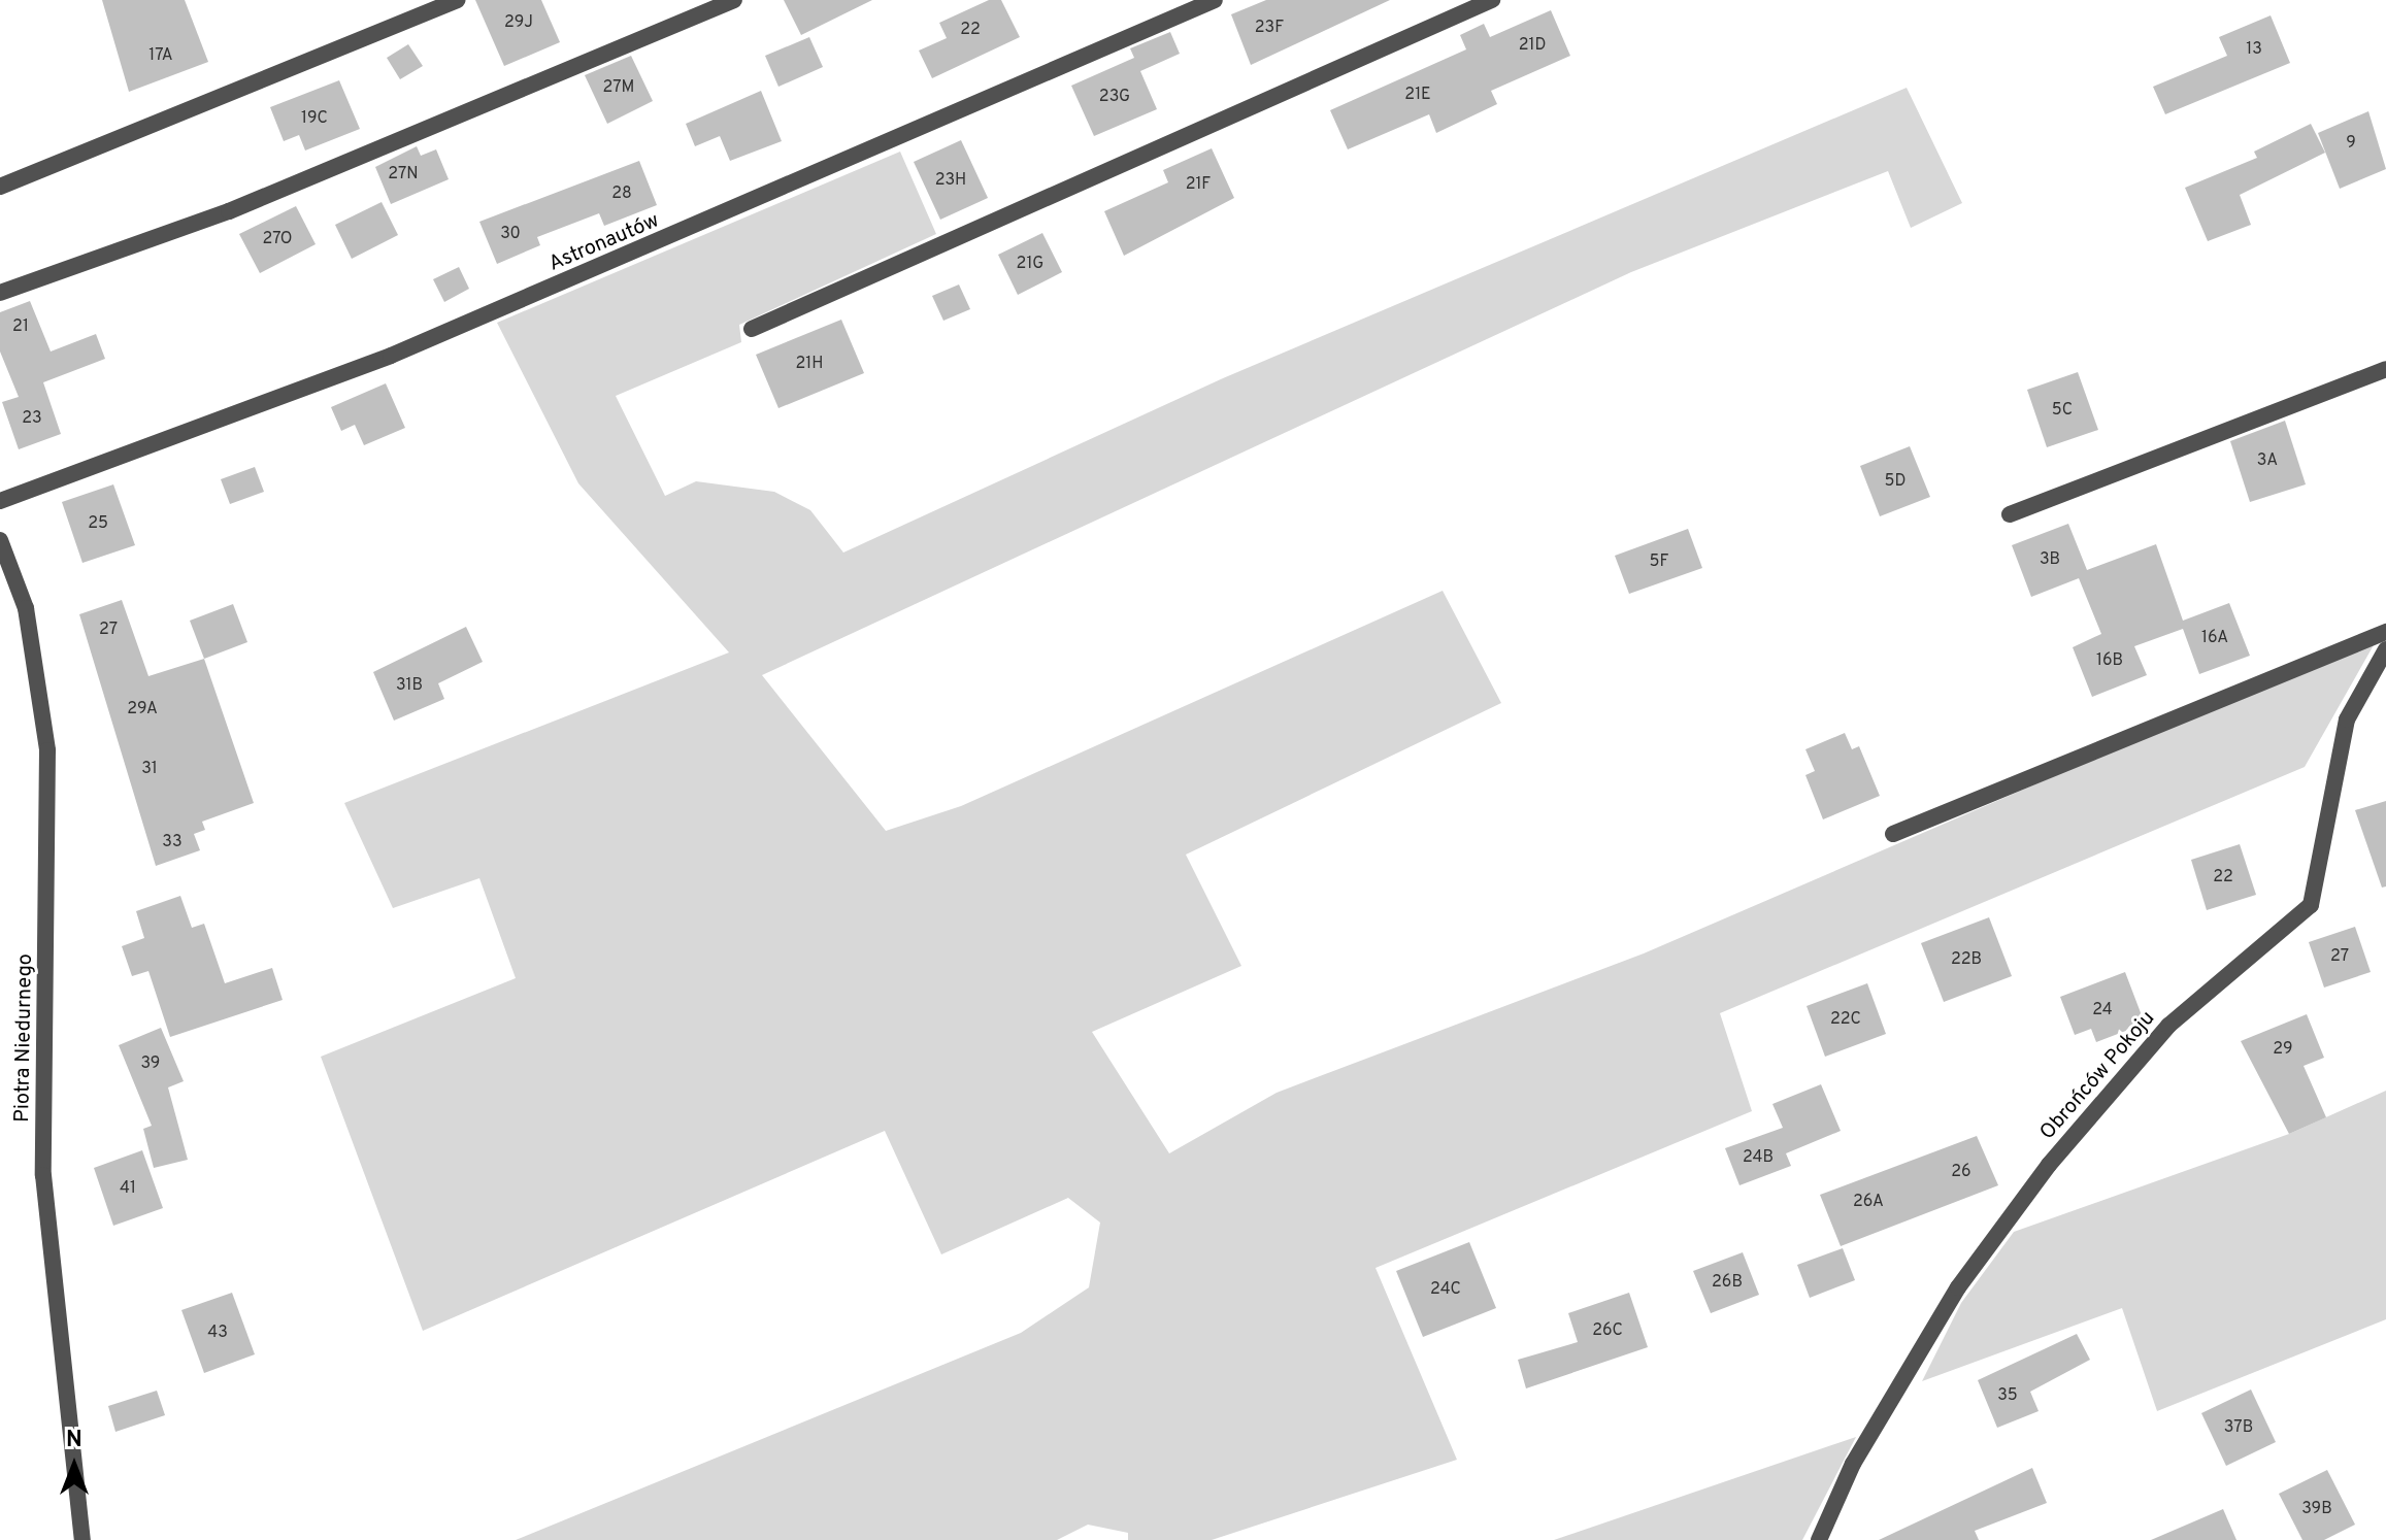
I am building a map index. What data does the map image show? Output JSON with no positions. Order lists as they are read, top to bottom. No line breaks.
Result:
{"streets":{"street":["Astronautów","Piotra Niedurnego","Obrońców Pokoju"]},"house_numbers":["29J","23F","22","21D","13","17A","27M","21E","23G","19C","9","27N","23H","21F","28","30","27O","21G","21","21H","5C","23","3A","5D","25","3B","5F","27","16A","16B","31B","29A","31","33","22","27","22B","24","22C","29","39","24B","26","41","26A","26B","24C","26C","43","35","37B","39B"],"north":"top"}
